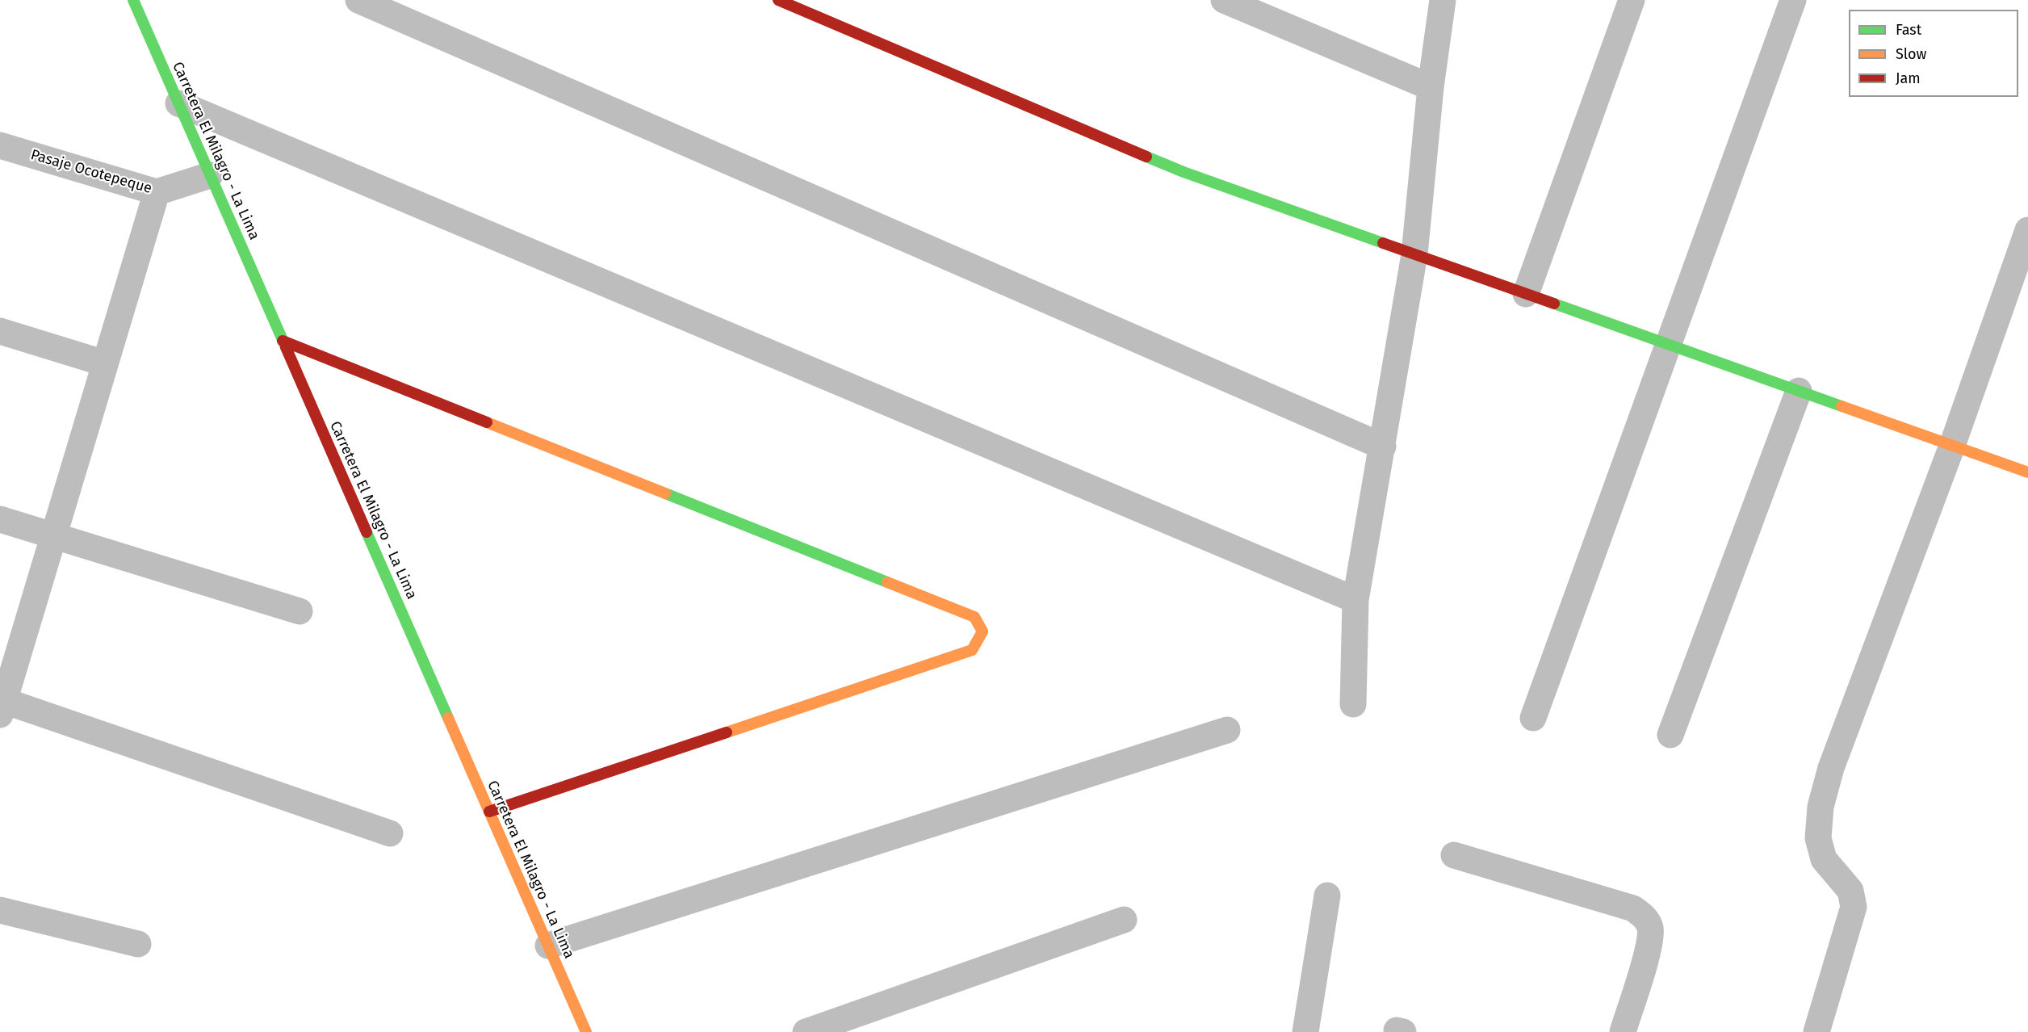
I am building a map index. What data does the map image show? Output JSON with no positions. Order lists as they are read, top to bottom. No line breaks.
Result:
{"streets":{"street":["Carretera El Milagro - La Lima","Pasaje Ocotepeque"]},"crossings":[["Carretera El Milagro - La Lima","Pasaje Ocotepeque"]],"legend":["Fast","Slow","Jam"]}
